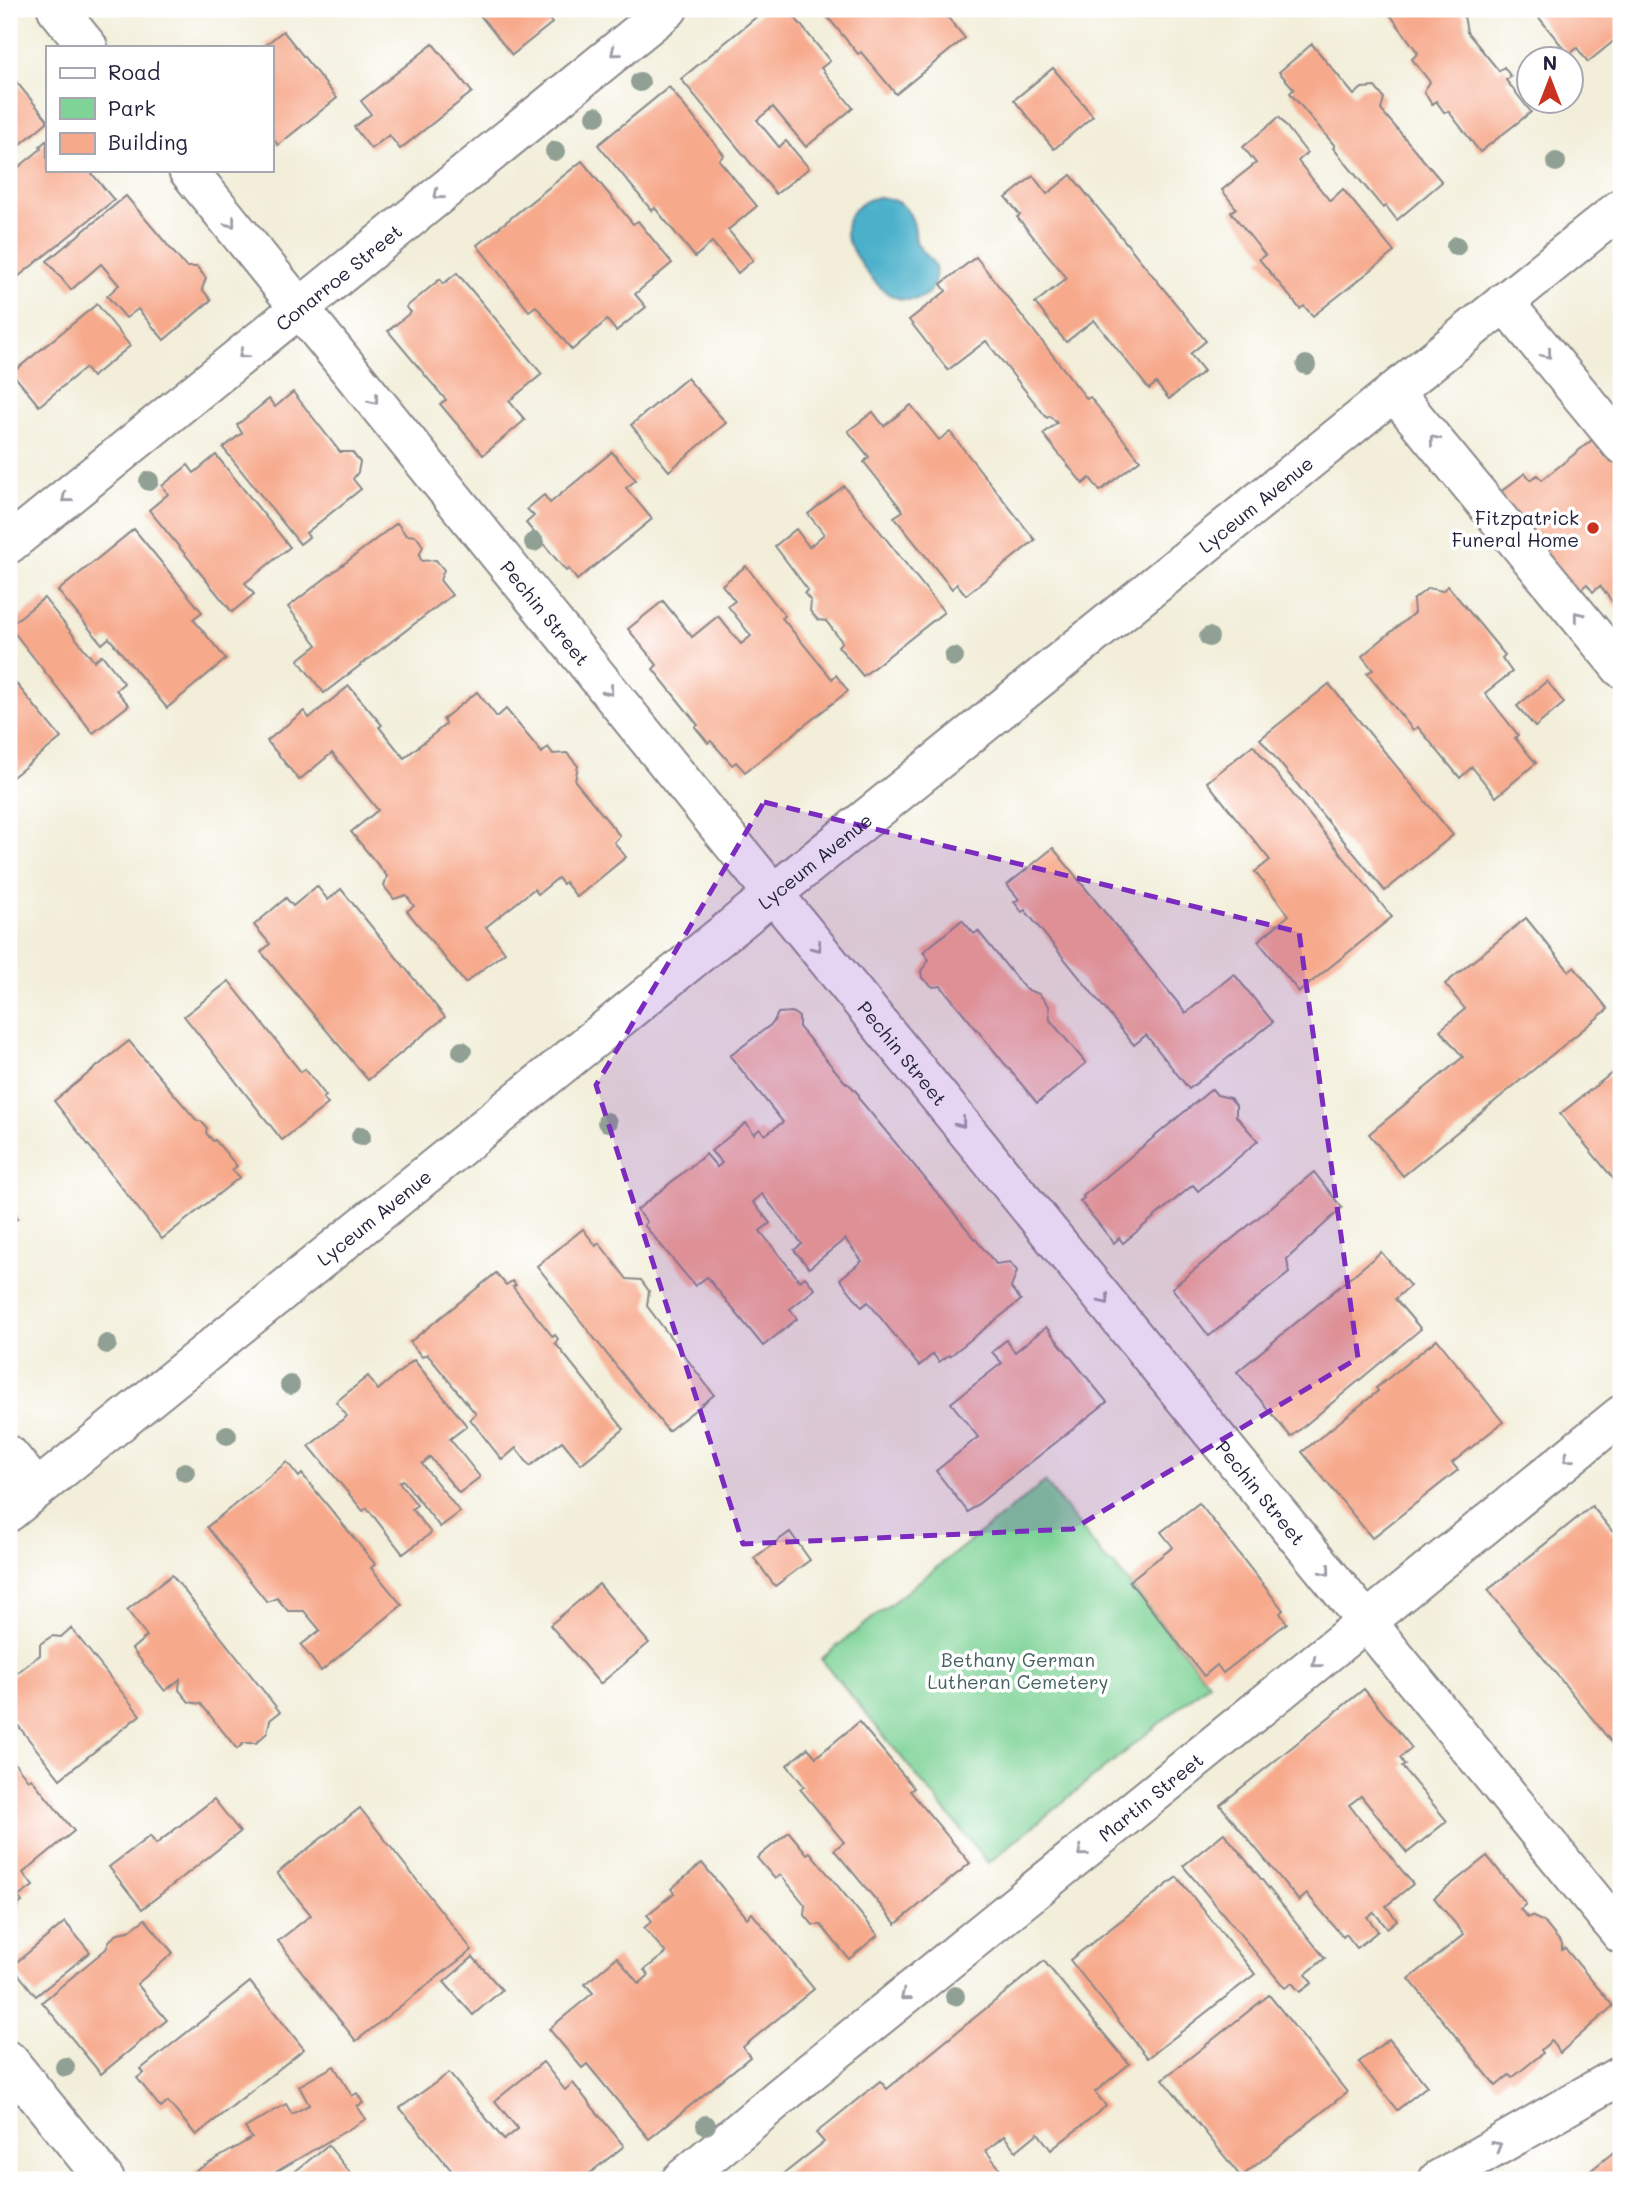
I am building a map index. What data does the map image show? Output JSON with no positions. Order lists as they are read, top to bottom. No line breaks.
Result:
{"streets":{"street":["Conarroe Street","Lyceum Avenue","Pechin Street","Martin Street"]},"crossings":[["Conarroe Street","Pechin Street"],["Lyceum Avenue","Pechin Street"],["Pechin Street","Martin Street"]],"one_way":["Conarroe Street","Pechin Street","Martin Street"],"parks":["Bethany German Lutheran Cemetery"],"places":["Fitzpatrick Funeral Home"],"legend":["Road","Park","Building"],"north":"top"}
